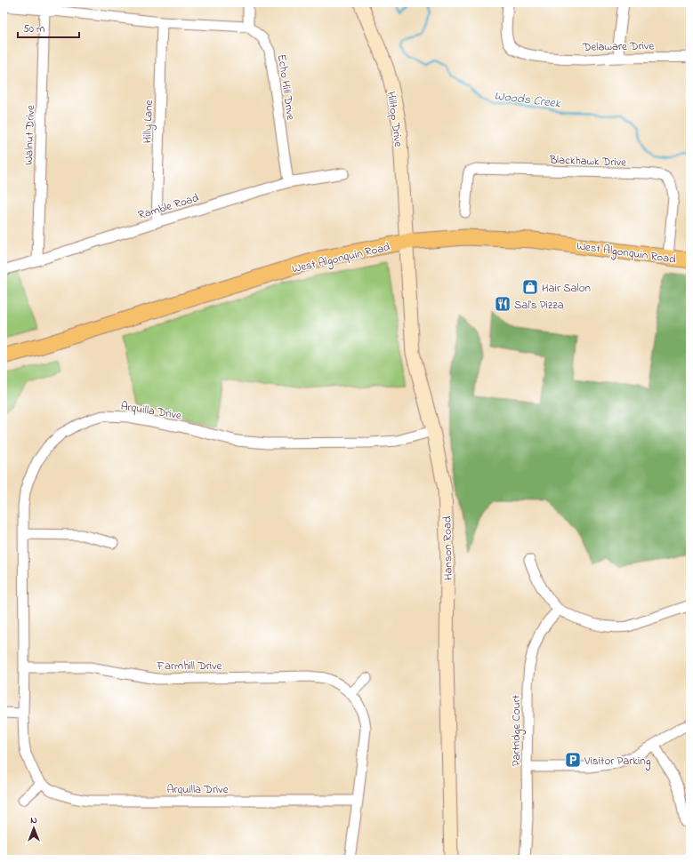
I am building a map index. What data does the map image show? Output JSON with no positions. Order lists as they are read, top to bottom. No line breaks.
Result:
{"streets":{"main road":["Hilltop Drive","West Algonquin Road","Hanson Road"],"street":["Delaware Drive","Echo Hill Drive","Hilly Lane","Walnut Drive","Blackhawk Drive","Ramble Road","Arquilla Drive","Farmhill Drive","Partridge Court"]},"crossings":[["Echo Hill Drive","Ramble Road"],["Hilltop Drive","West Algonquin Road"],["Hilltop Drive","Hanson Road"],["Hilly Lane","Ramble Road"],["Walnut Drive","Ramble Road"],["Blackhawk Drive","West Algonquin Road"],["West Algonquin Road","Hanson Road"],["Arquilla Drive","Hanson Road"],["Arquilla Drive","Farmhill Drive"]],"water":["Woods Creek"],"places":{"shop":["Hair Salon"],"restaurant":["Sal's Pizza"],"parking":["Visitor Parking"]},"scale_bar":"50 m","north":"top"}
